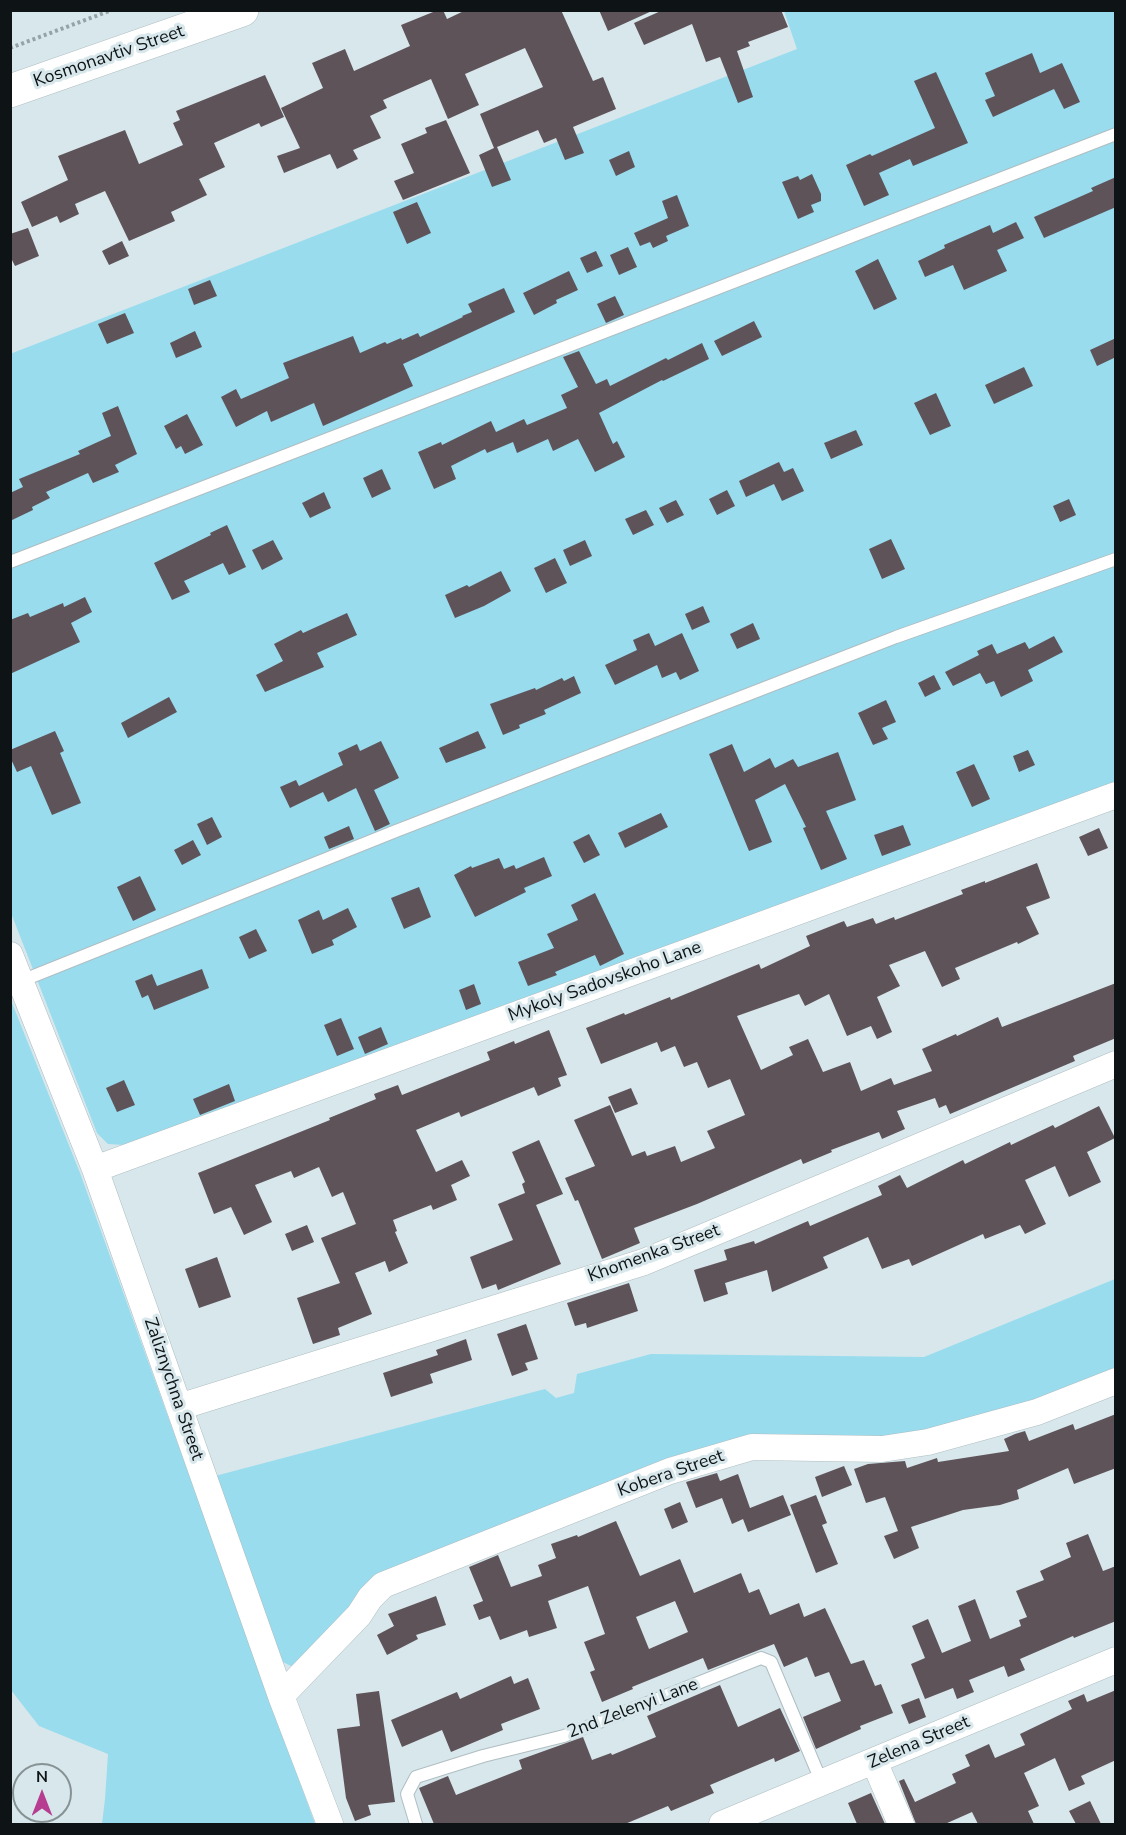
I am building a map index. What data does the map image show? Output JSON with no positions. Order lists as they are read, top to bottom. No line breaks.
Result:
{"streets":{"street":["Kosmonavtiv Street","Mykoly Sadovskoho Lane","Khomenka Street","Zaliznychna Street","Kobera Street","Zelena Street"],"lane":["2nd Zelenyi Lane"]},"crossings":[["Mykoly Sadovskoho Lane","Zaliznychna Street"],["Khomenka Street","Zaliznychna Street"],["Zaliznychna Street","Kobera Street"],["2nd Zelenyi Lane","Zelena Street"]],"north":"top"}
